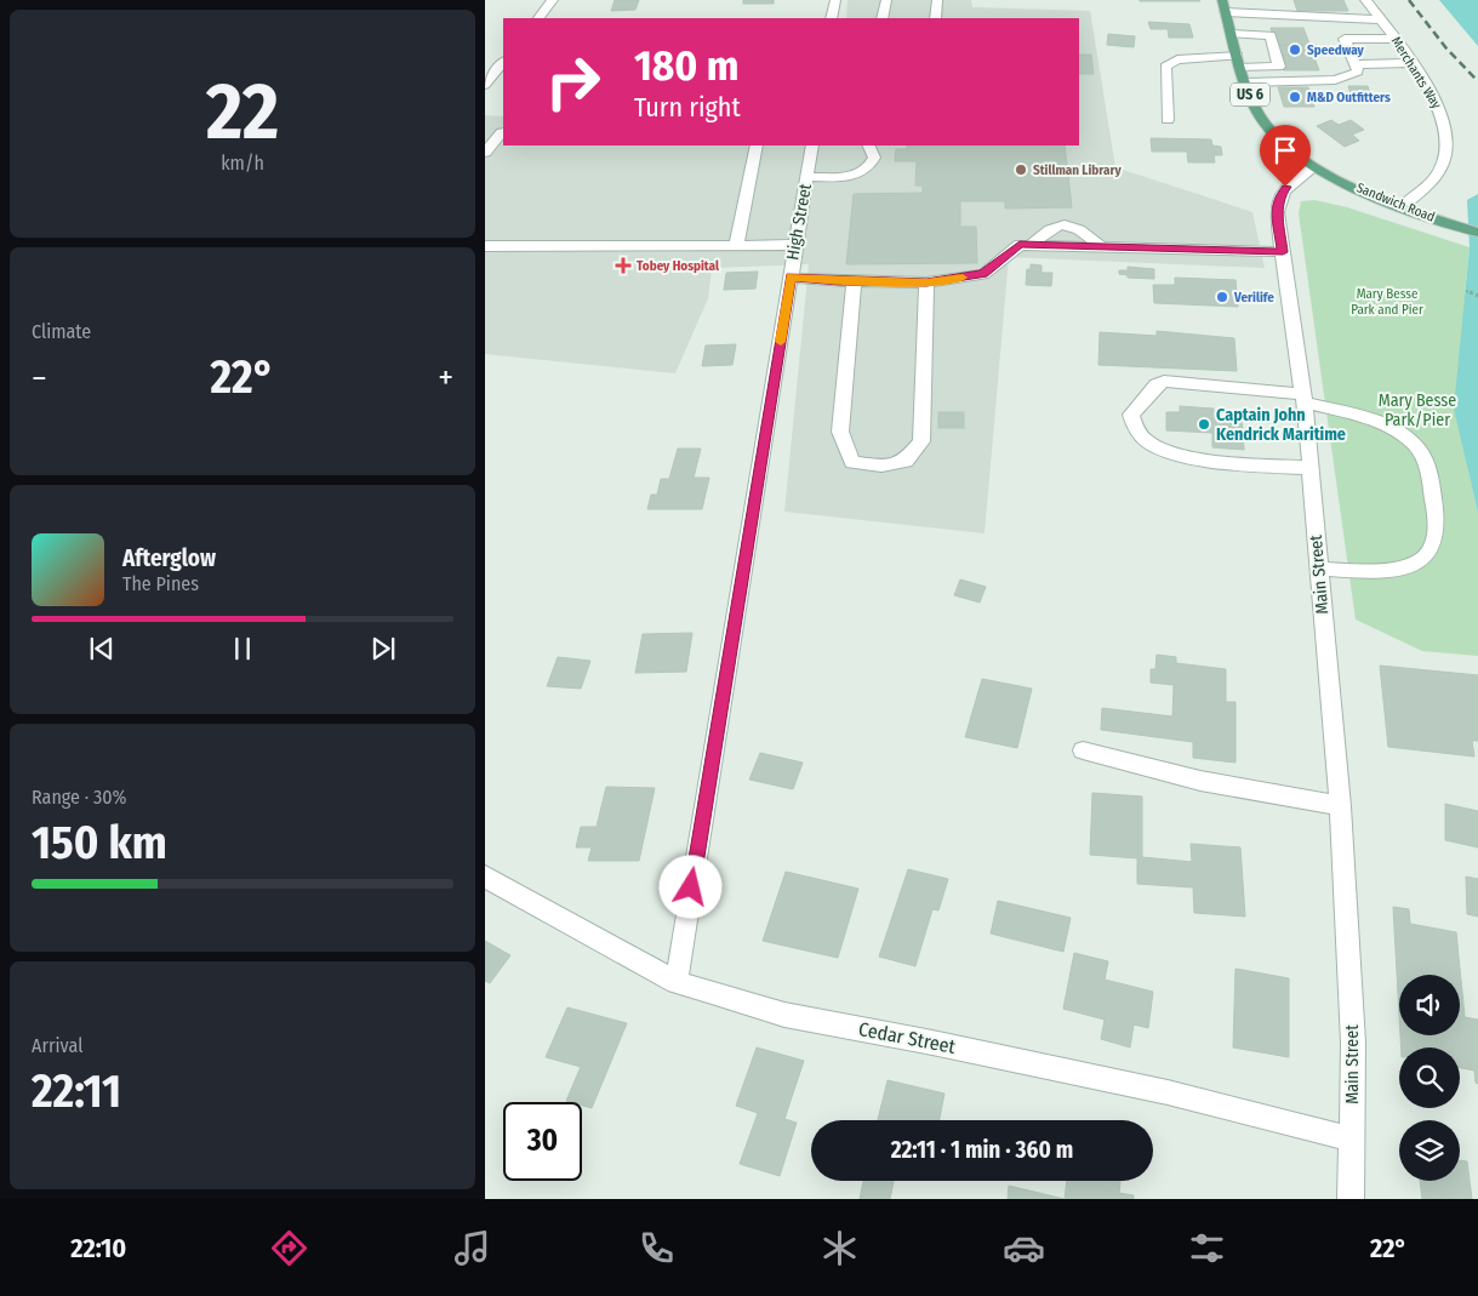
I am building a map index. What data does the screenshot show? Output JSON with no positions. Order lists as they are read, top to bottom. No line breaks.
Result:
{"streets":{"main road":["US 6","Sandwich Road"],"street":["Merchants Way","High Street","Main Street","Cedar Street"]},"crossings":[["Merchants Way","Sandwich Road"],["US 6","Sandwich Road"],["US 6","Main Street"],["Sandwich Road","Main Street"],["High Street","Cedar Street"],["Main Street","Cedar Street"]],"parks":["Mary Besse Park and Pier","Mary Besse Park/Pier"],"places":{"other":["Speedway","M&D Outfitters","Stillman Library","Verilife","Captain John Kendrick Maritime"],"health":["Tobey Hospital"]},"page":{"tile":[["22","km/h"],"Climate",["Range · 30%","150 km"],["Arrival","22:11"]],"turn":["180 m","Turn right"],"heat":["−","22°","+"],"song":["Afterglow","The Pines"],"limit":"30","trip":"22:11 · 1 min · 360 m","tabs":["22:10","22°"]}}
